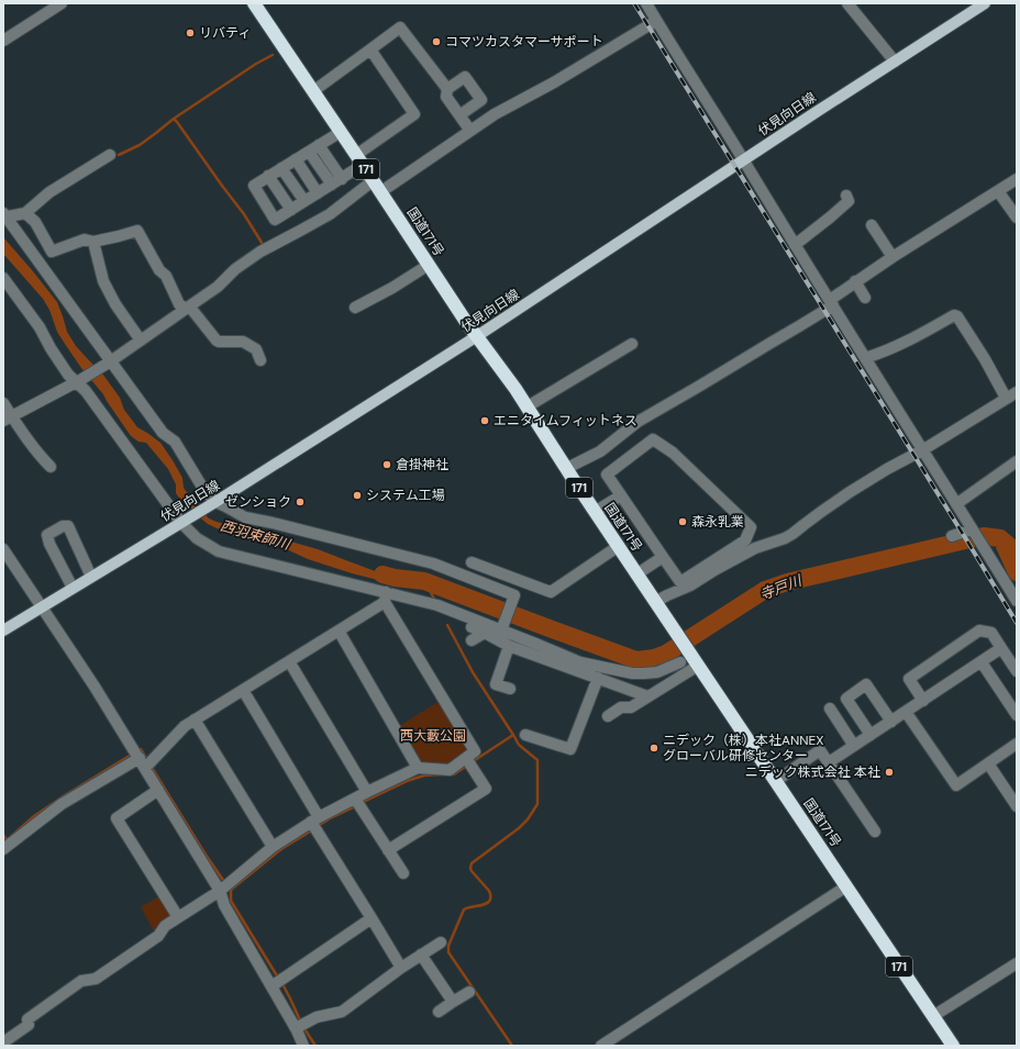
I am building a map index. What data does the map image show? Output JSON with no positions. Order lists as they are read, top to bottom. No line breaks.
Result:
{"streets":{"highway":["171","国道171号"],"main road":["伏見向日線"]},"crossings":[["伏見向日線","国道171号"]],"water":["西羽束師川","寺戸川"],"parks":["西大藪公園"],"places":["リバティ","コマツカスタマーサポート","エニタイムフィットネス","倉掛神社","システム工場","ゼンショク","森永乳業","ニデック（株）本社ANNEX グローバル研修センター","ニデック株式会社 本社"]}
